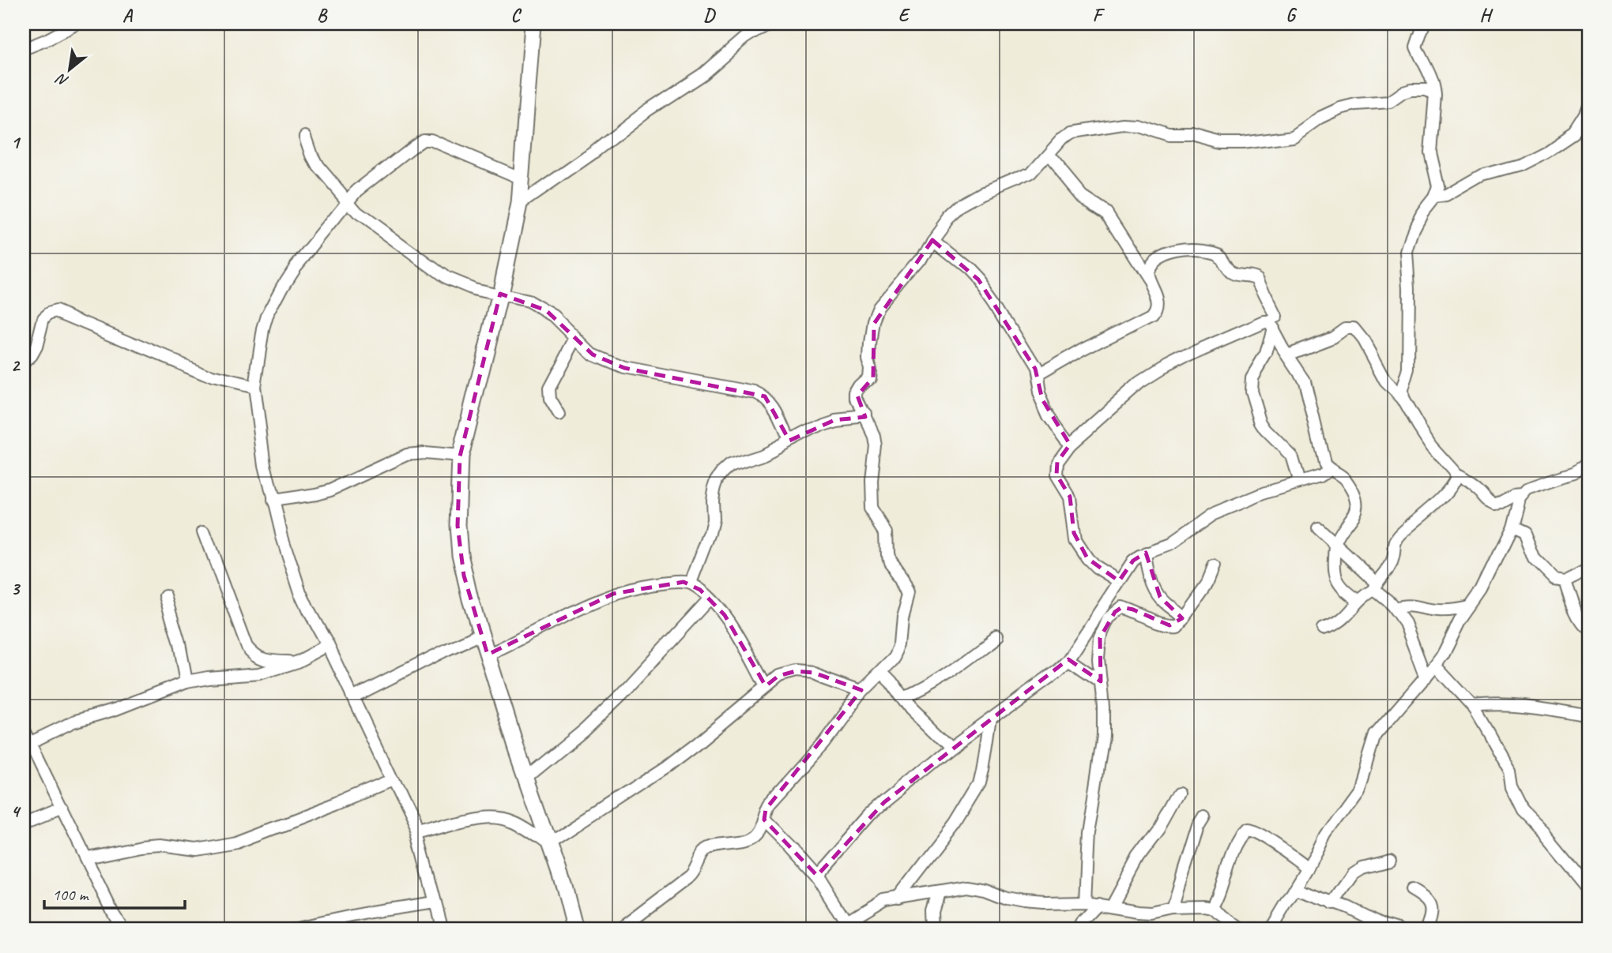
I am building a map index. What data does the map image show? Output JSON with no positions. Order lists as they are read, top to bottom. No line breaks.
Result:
{"scale_bar":"100 m","north":"bottom left","grid":{"columns":["A","B","C","D","E","F","G","H"],"rows":["1","2","3","4"]}}
